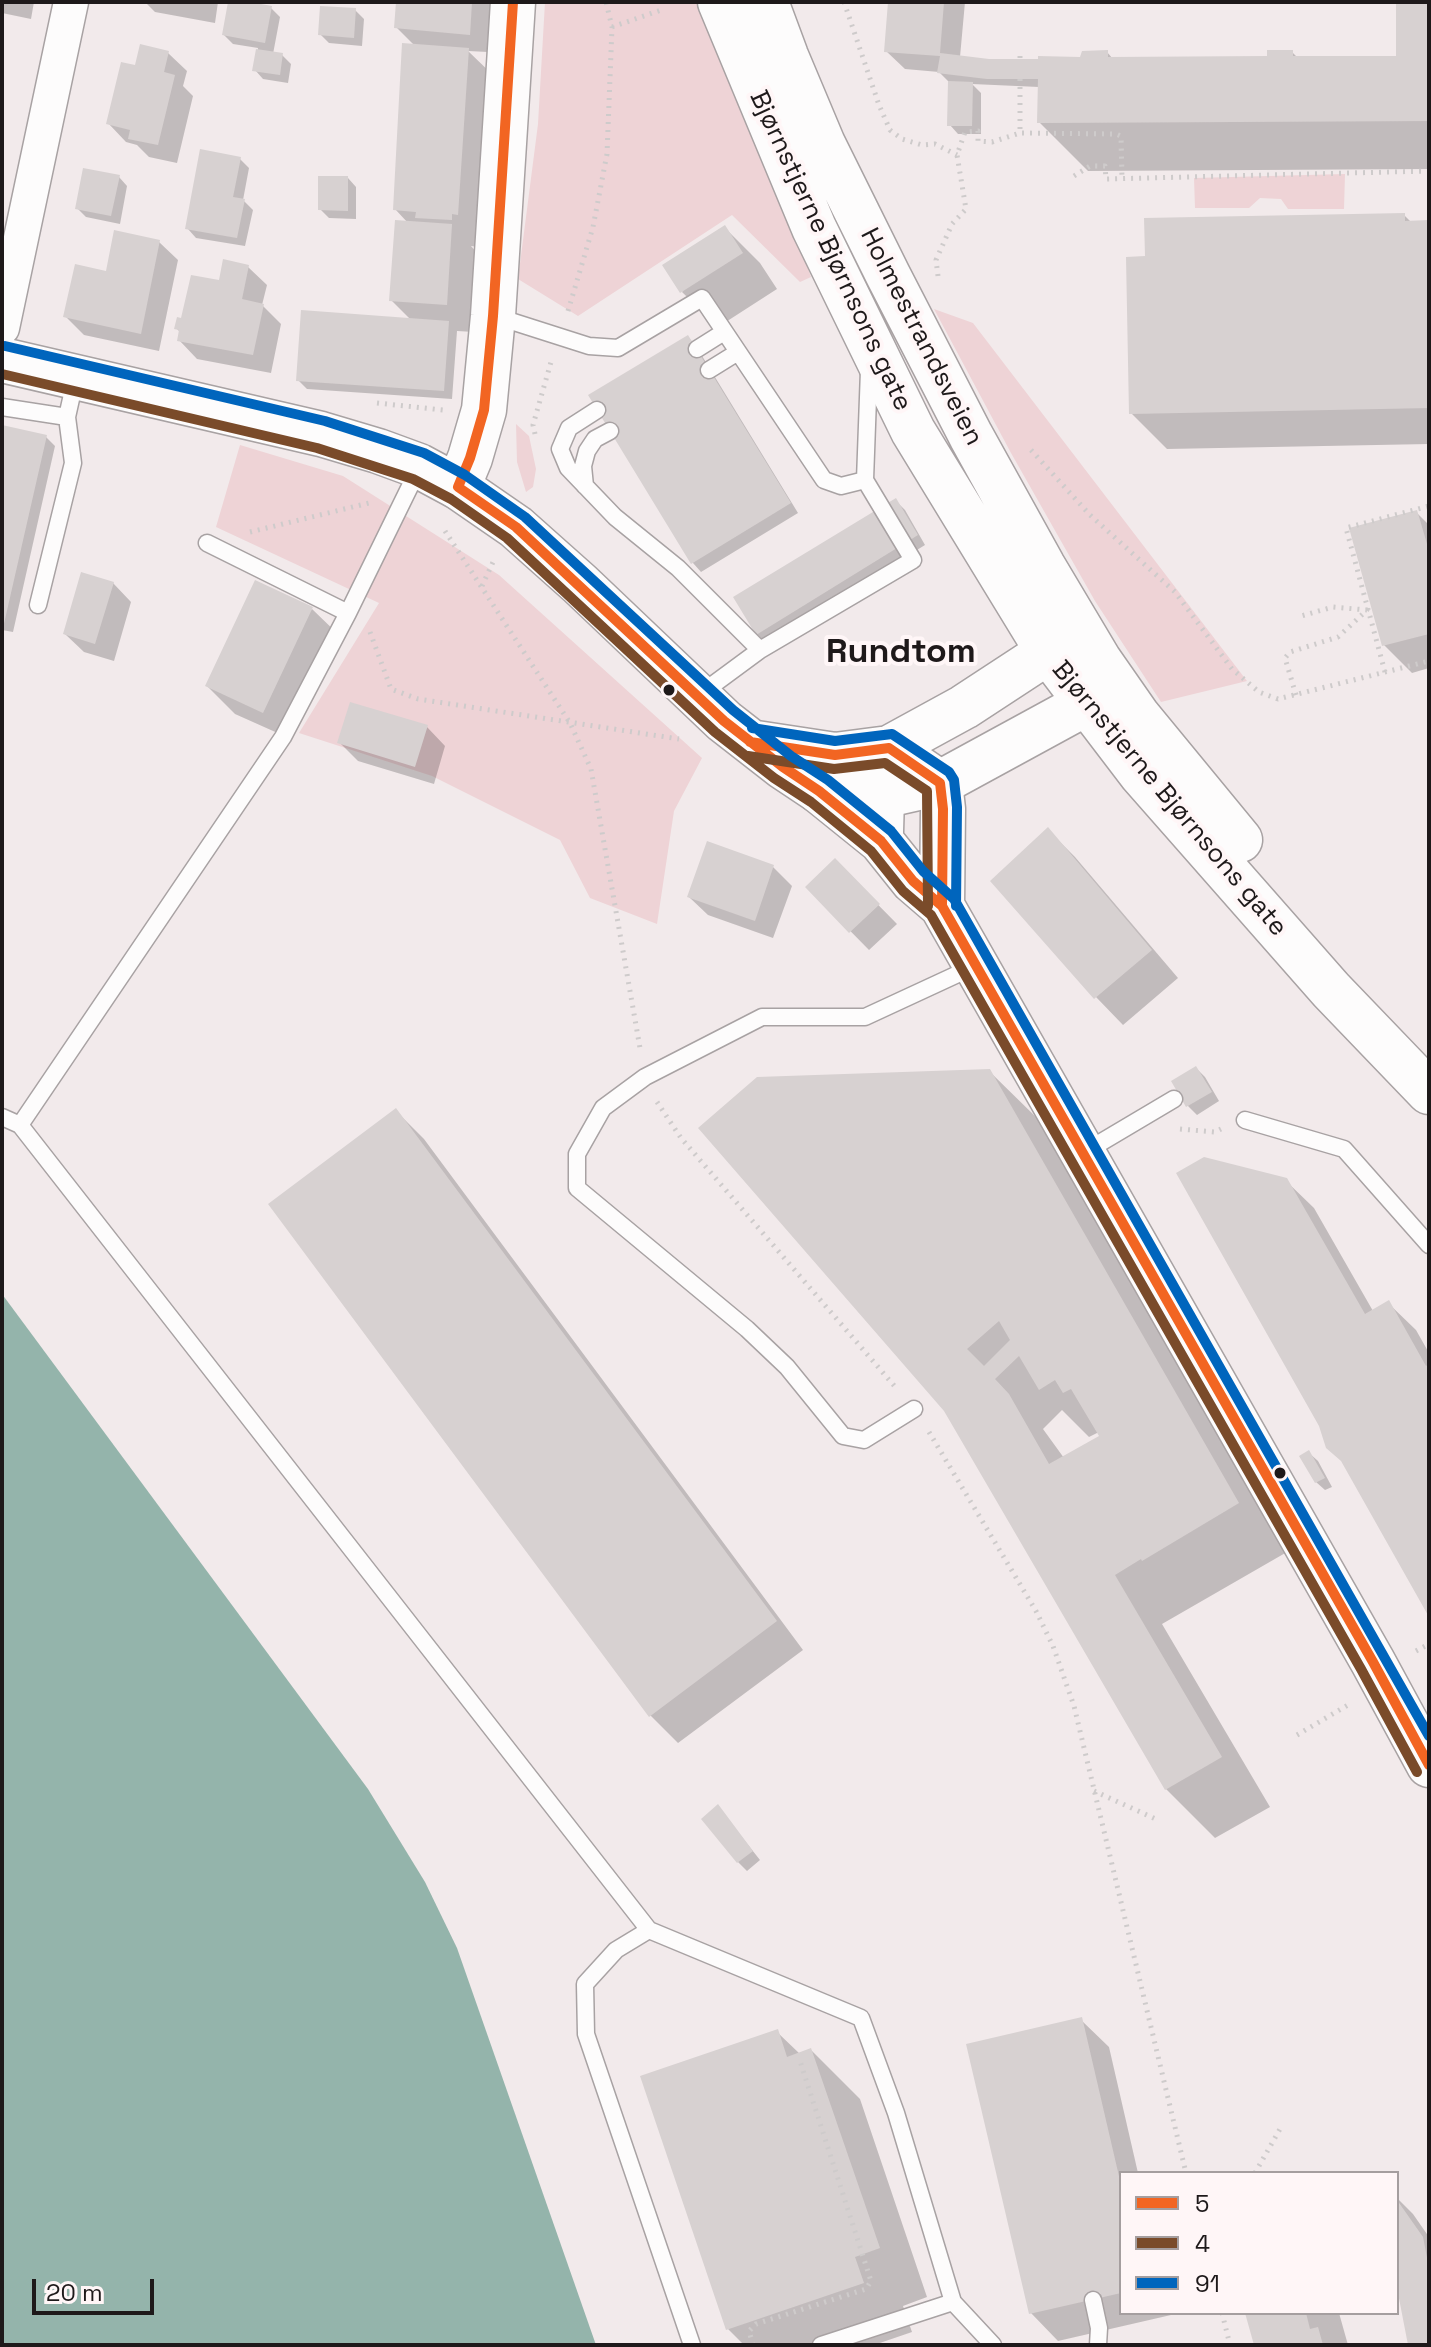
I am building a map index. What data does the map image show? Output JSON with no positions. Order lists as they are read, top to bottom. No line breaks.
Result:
{"streets":{"main road":["Bjørnstjerne Bjørnsons gate","Holmestrandsveien"]},"crossings":[["Bjørnstjerne Bjørnsons gate","Holmestrandsveien"]],"districts":["Rundtom"],"lines":["transit line 5","transit line 91","transit line 4"],"legend":["5","4","91"],"scale_bar":"20 m"}
